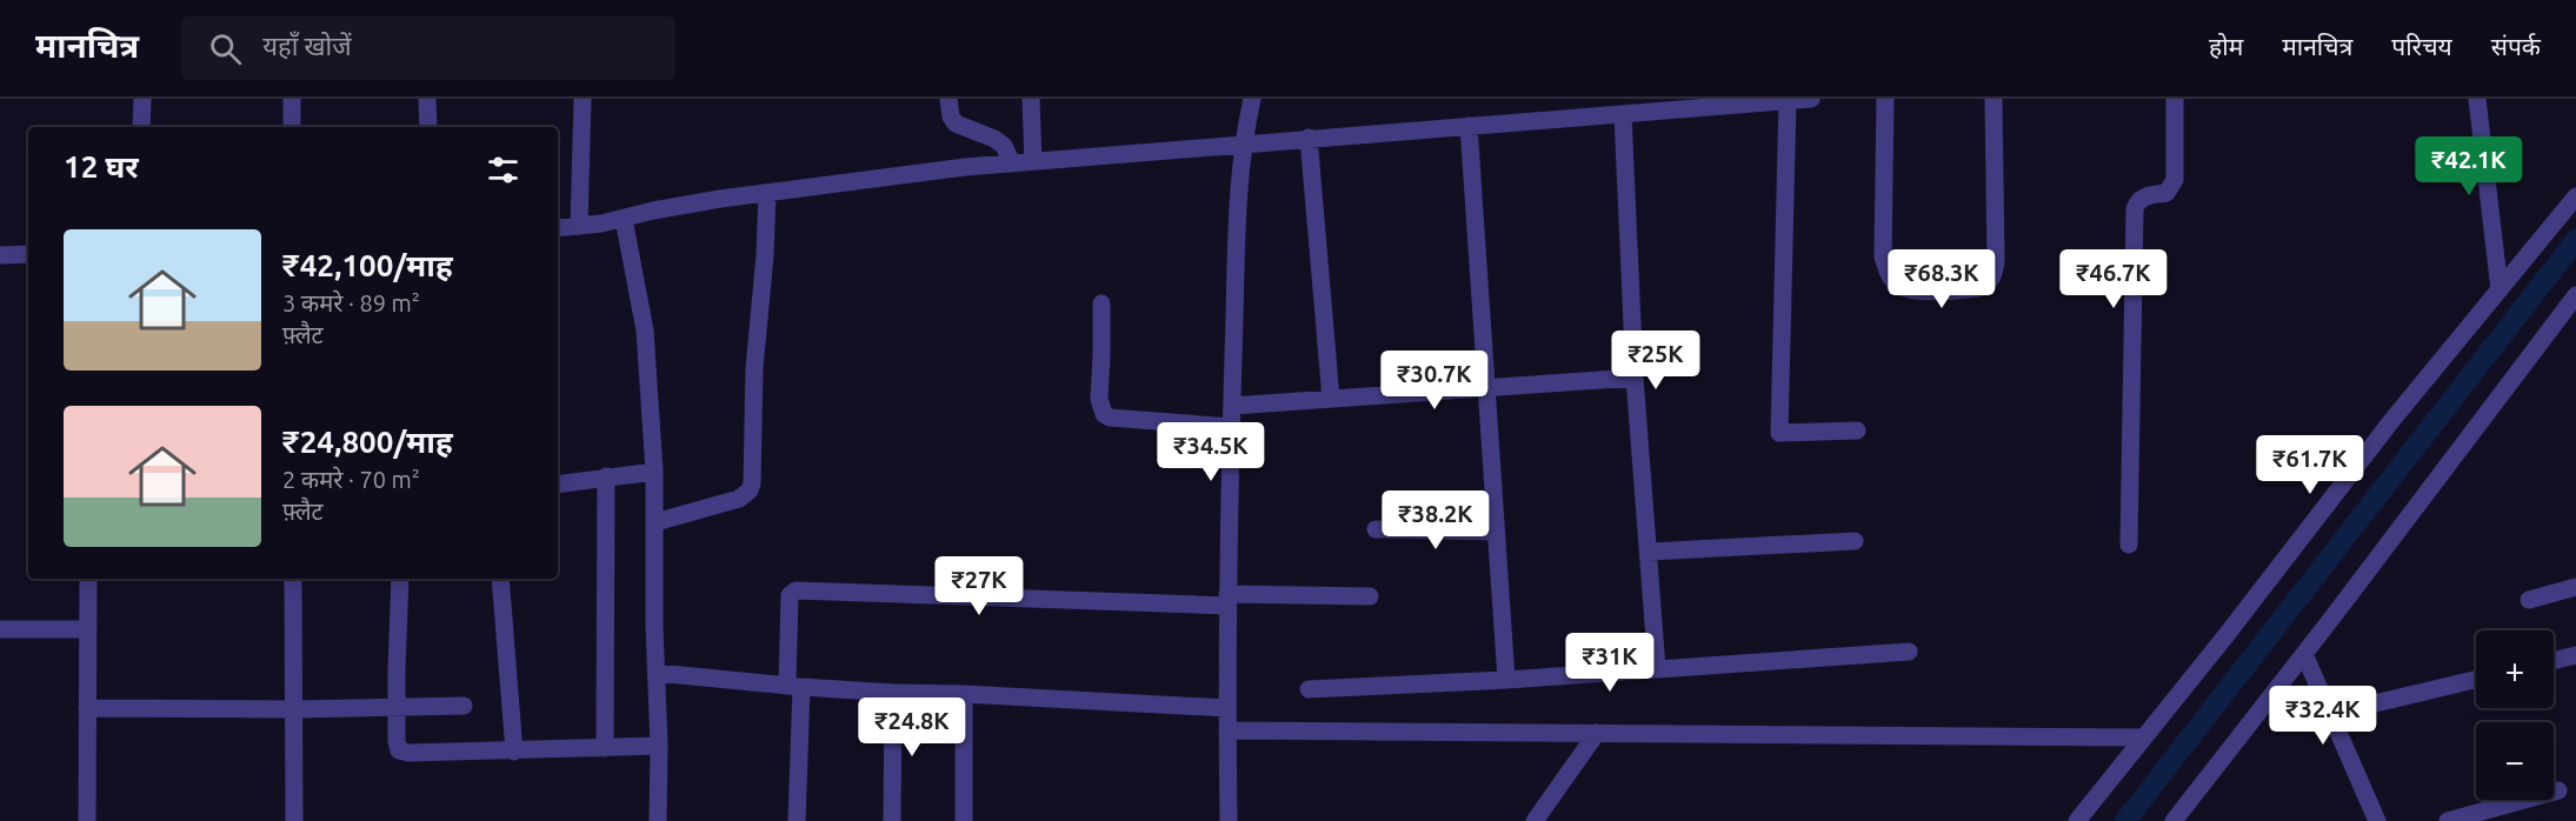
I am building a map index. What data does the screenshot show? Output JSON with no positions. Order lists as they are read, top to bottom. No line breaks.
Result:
{"page":{"header":"मानचित्र","search":"यहाँ खोजें","nav":["होम","मानचित्र","परिचय","संपर्क"],"heading":"12 घर","price":["₹42.1K","₹68.3K","₹46.7K","₹25K","₹30.7K","₹34.5K","₹61.7K","₹38.2K","₹27K","₹31K","₹32.4K","₹24.8K"],"list":[{"name":"₹42,100/माह","note":"3 कमरे · 89 m² · फ़्लैट"},{"name":"₹24,800/माह","note":"2 कमरे · 70 m² · फ़्लैट"}],"map_buttons":["+","−"]}}
